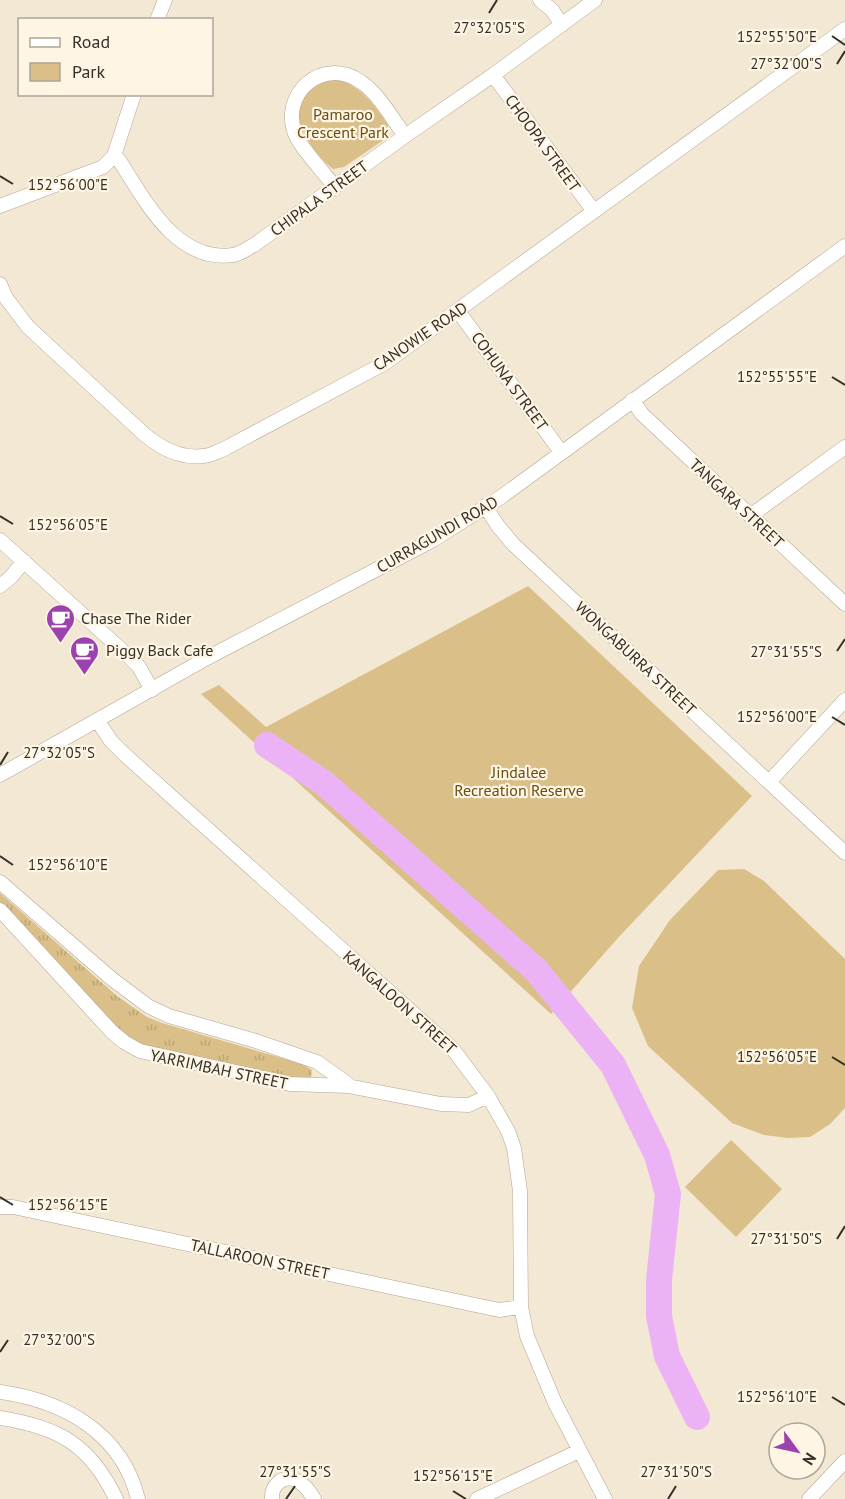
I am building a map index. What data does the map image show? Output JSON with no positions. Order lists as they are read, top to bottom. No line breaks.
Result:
{"streets":{"street":["CHOOPA STREET","CHIPALA STREET","CANOWIE ROAD","COHUNA STREET","TANGARA STREET","CURRAGUNDI ROAD","WONGABURRA STREET","KANGALOON STREET","YARRIMBAH STREET","TALLAROON STREET"]},"crossings":[["CHOOPA STREET","CHIPALA STREET"],["CHOOPA STREET","CANOWIE ROAD"],["CANOWIE ROAD","COHUNA STREET"],["COHUNA STREET","CURRAGUNDI ROAD"],["TANGARA STREET","CURRAGUNDI ROAD"],["CURRAGUNDI ROAD","WONGABURRA STREET"],["CURRAGUNDI ROAD","KANGALOON STREET"],["KANGALOON STREET","YARRIMBAH STREET"],["KANGALOON STREET","TALLAROON STREET"]],"parks":["Pamaroo Crescent Park","Jindalee Recreation Reserve"],"places":{"cafe":["Chase The Rider","Piggy Back Cafe"]},"legend":["Road","Park"],"north":"bottom right","coordinates":["27°32'05\"S","152°55'50\"E","27°32'00\"S","152°56'00\"E","152°55'55\"E","152°56'05\"E","27°31'55\"S","152°56'10\"E","152°56'15\"E","27°31'50\"S"]}
